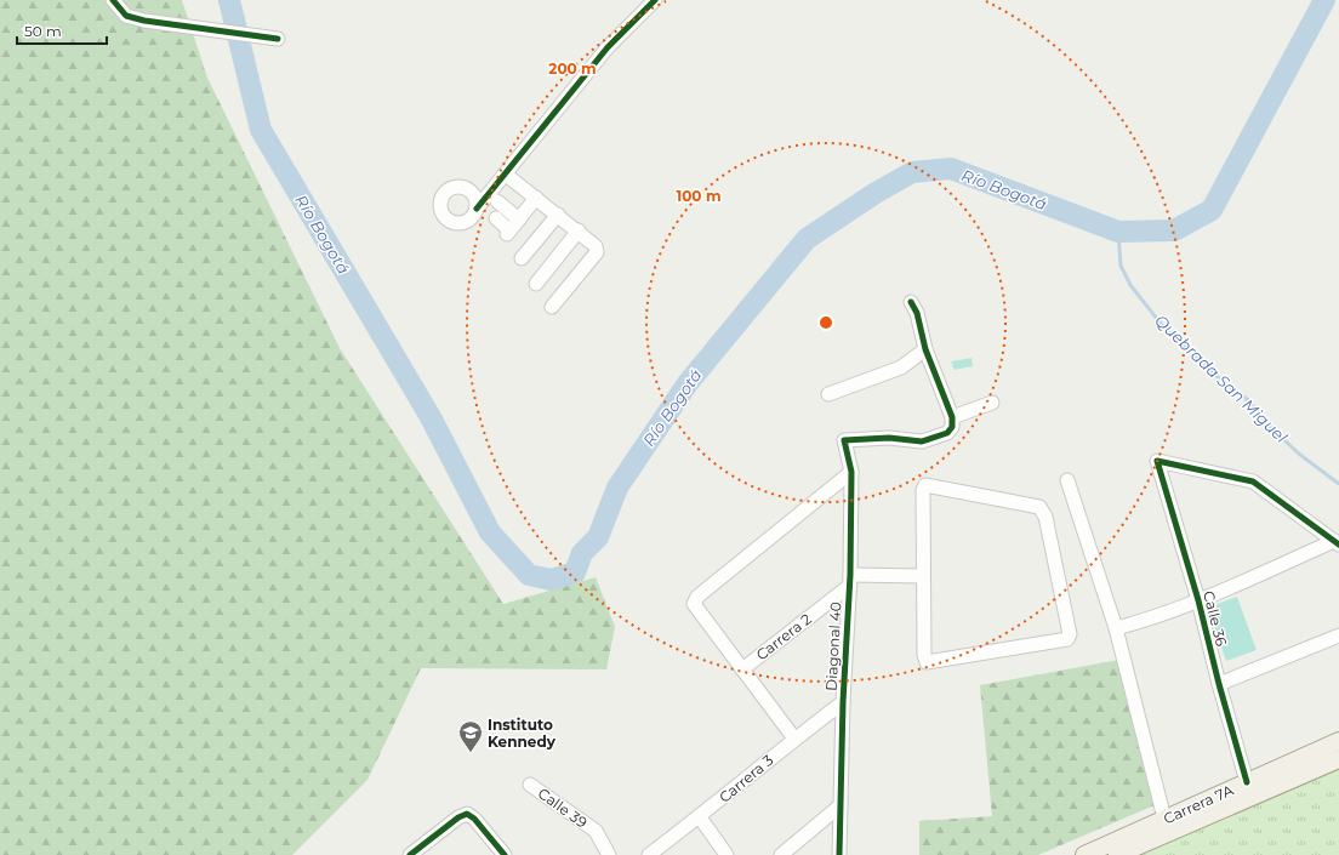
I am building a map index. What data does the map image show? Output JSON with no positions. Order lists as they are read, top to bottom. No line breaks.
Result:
{"streets":{"main road":["Carrera 7A"],"street":["Calle 36","Carrera 2","Diagonal 40","Carrera 3","Calle 39"]},"crossings":[["Calle 36","Carrera 7A"],["Carrera 2","Diagonal 40"],["Diagonal 40","Carrera 3"]],"water":["Río Bogotá","Quebrada San Miguel"],"places":{"school or university":["Instituto Kennedy"]},"scale_bar":"50 m","rings":["200 m","100 m"]}
